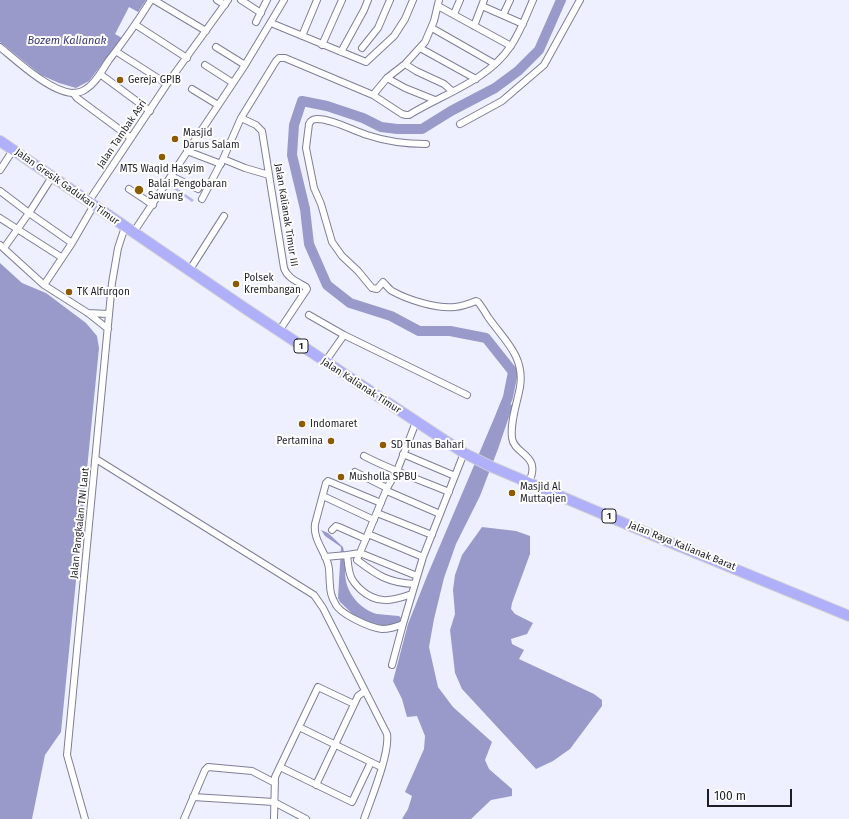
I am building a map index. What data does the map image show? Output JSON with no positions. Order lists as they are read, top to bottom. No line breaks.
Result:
{"streets":{"highway":["Jalan Gresik Gadukan Timur","1","Jalan Kalianak Timur","Jalan Raya Kalianak Barat"],"street":["Jalan Tambak Asri","Jalan Kalianak Timur III","Jalan Pangkalan TNI Laut"]},"crossings":[["Jalan Tambak Asri","Jalan Gresik Gadukan Timur"],["Jalan Gresik Gadukan Timur","Jalan Kalianak Timur"],["Jalan Gresik Gadukan Timur","Jalan Pangkalan TNI Laut"],["Jalan Kalianak Timur III","Jalan Kalianak Timur"],["Jalan Kalianak Timur","Jalan Pangkalan TNI Laut"],["Jalan Kalianak Timur","Jalan Raya Kalianak Barat"]],"water":["Bozem Kalianak"],"places":["Gereja GPIB","Masjid Darus Salam","MTS Waqid Hasyim","Balai Pengobaran Sawung","Polsek Krembangan","TK Alfurqon","Indomaret","Pertamina","SD Tunas Bahari","Musholla SPBU","Masjid Al Muttaqien"],"scale_bar":"100 m"}
